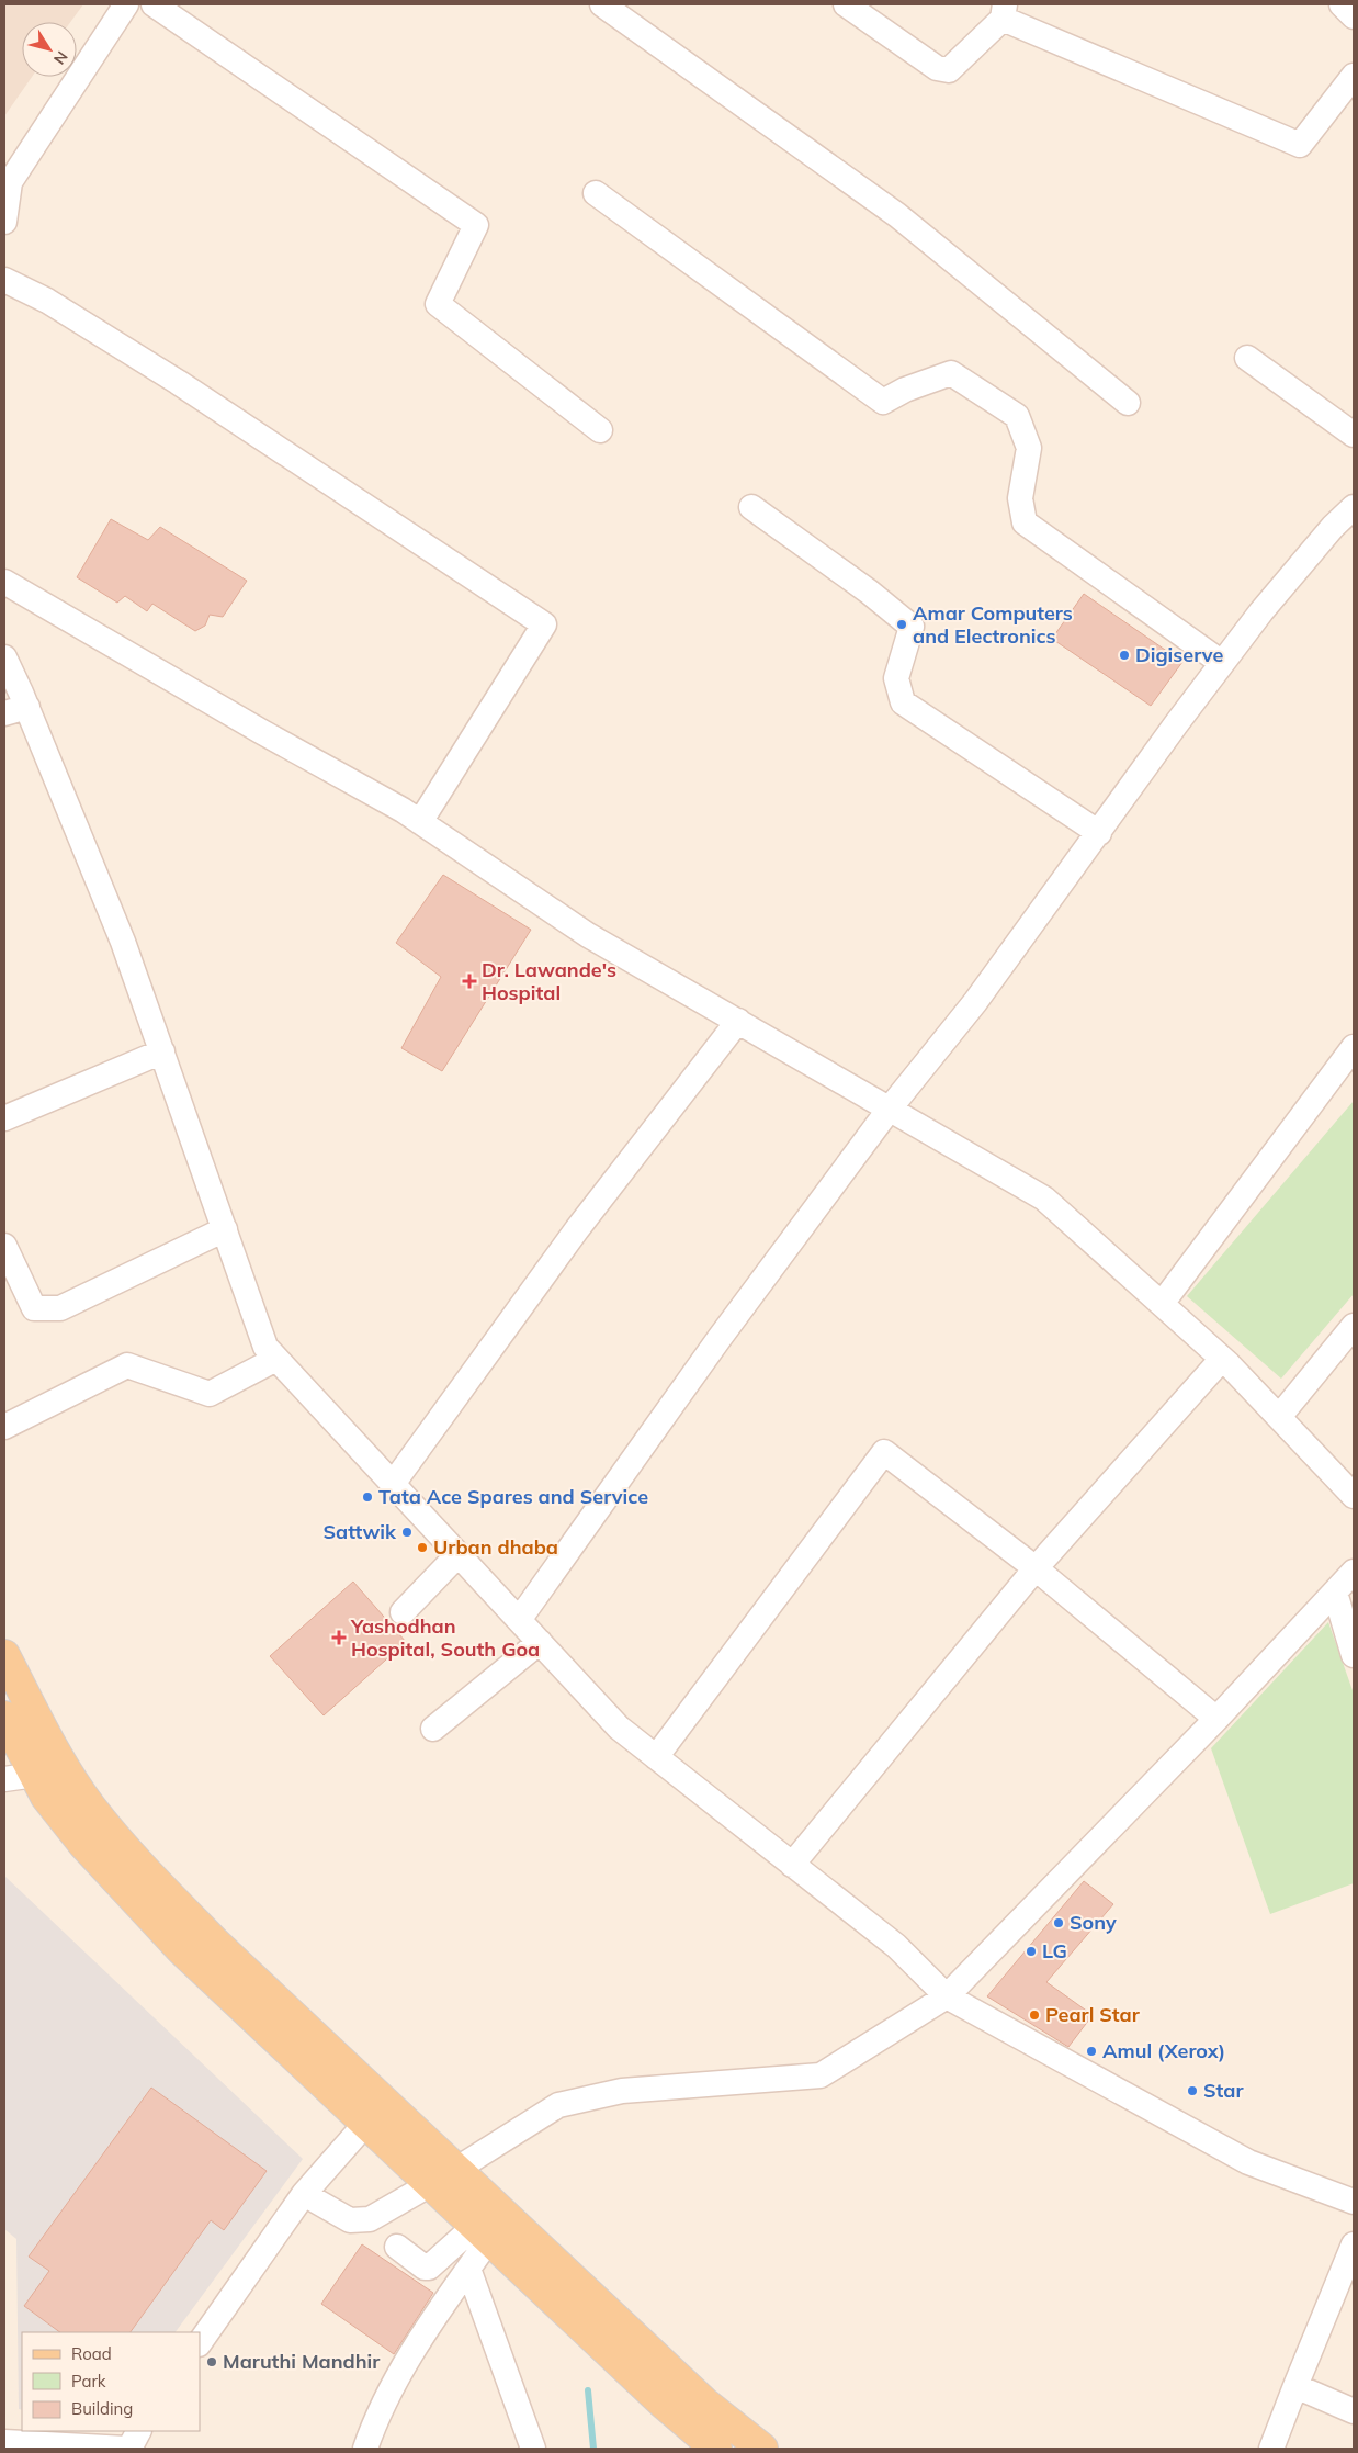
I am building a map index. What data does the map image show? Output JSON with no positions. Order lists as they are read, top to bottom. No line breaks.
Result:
{"places":{"other":["Amar Computers and Electronics","Digiserve","Tata Ace Spares and Service","Sattwik","Urban dhaba","Sony","LG","Pearl Star","Amul (Xerox)","Star","Maruthi Mandhir"],"health":["Dr. Lawande's Hospital","Yashodhan Hospital, South Goa"]},"legend":["Road","Park","Building"],"north":"bottom right"}
